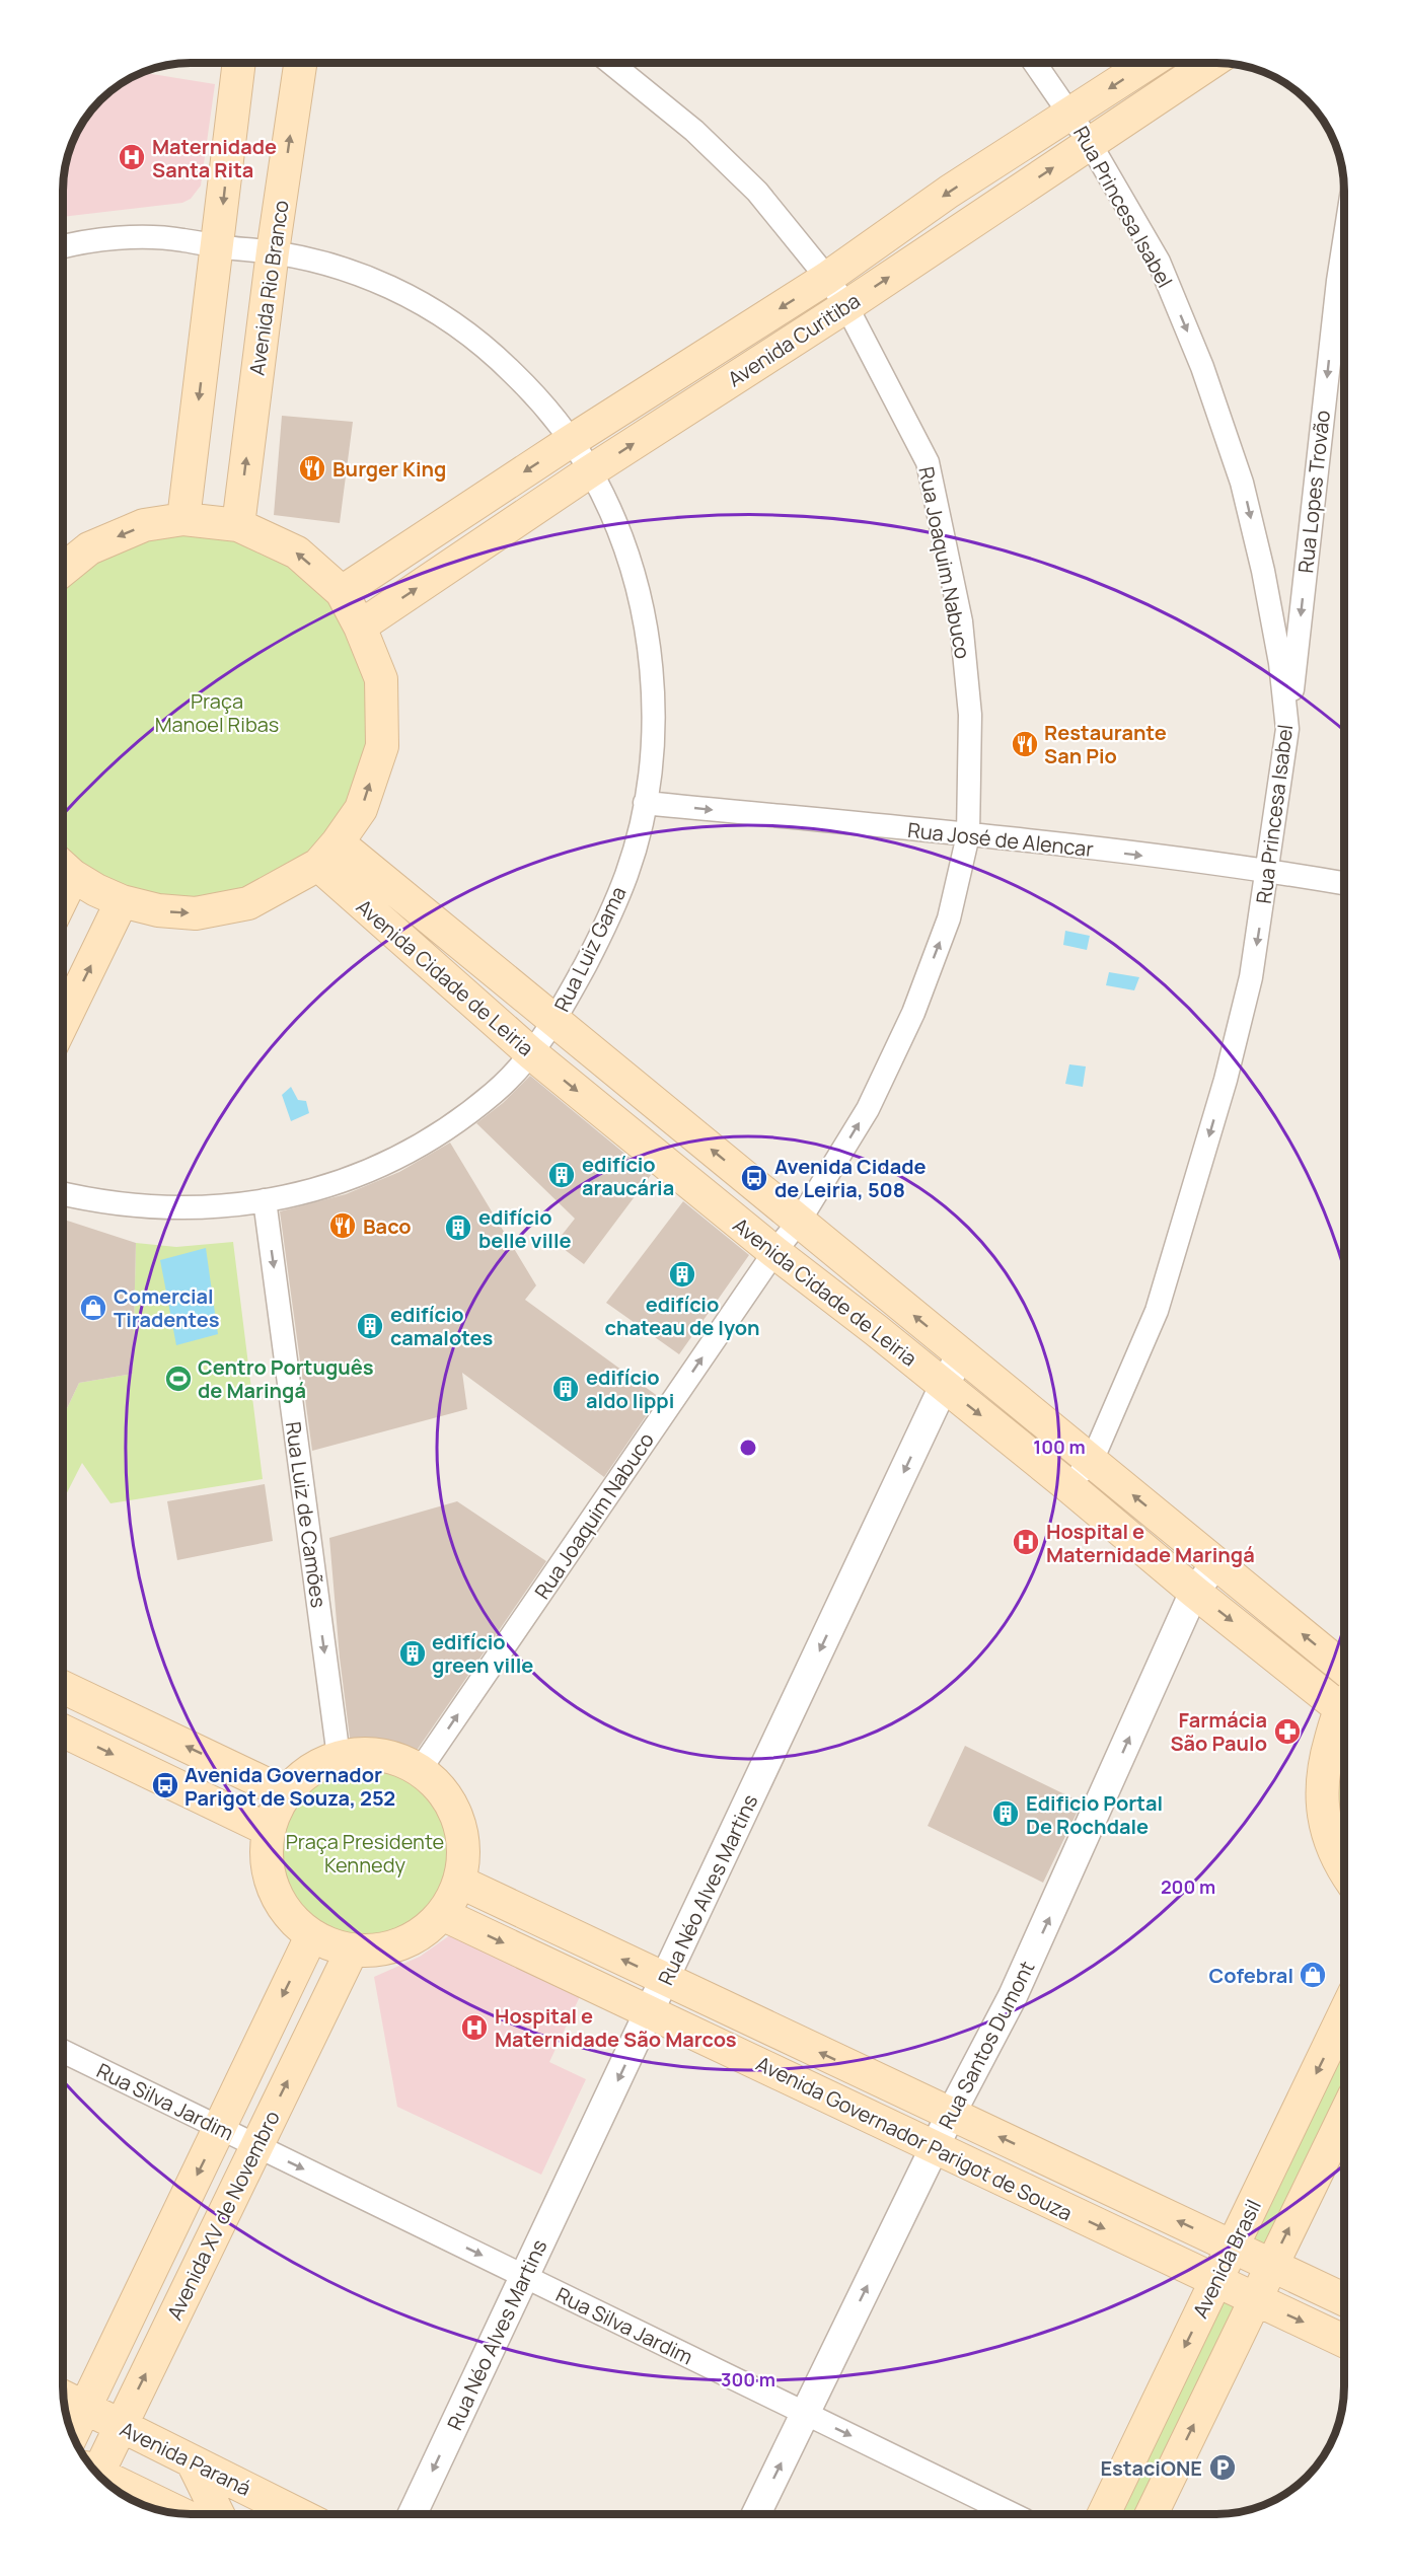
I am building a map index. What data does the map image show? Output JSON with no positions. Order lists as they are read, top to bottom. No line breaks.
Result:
{"streets":{"main road":["Avenida Rio Branco","Avenida Curitiba","Avenida Cidade de Leiria","Avenida Governador Parigot de Souza","Avenida XV de Novembro","Avenida Brasil","Avenida Paraná"],"street":["Rua Princesa Isabel","Rua Lopes Trovão","Rua Joaquim Nabuco","Rua José de Alencar","Rua Luiz Gama","Rua Luiz de Camões","Rua Néo Alves Martins","Rua Santos Dumont","Rua Silva Jardim"]},"crossings":[["Rua Princesa Isabel","Avenida Curitiba"],["Rua Princesa Isabel","Rua Lopes Trovão"],["Rua Princesa Isabel","Rua José de Alencar"],["Rua Princesa Isabel","Avenida Cidade de Leiria"],["Avenida Rio Branco","Rua Luiz Gama"],["Avenida Curitiba","Rua Joaquim Nabuco"],["Avenida Curitiba","Rua Luiz Gama"],["Rua Joaquim Nabuco","Rua José de Alencar"],["Rua Joaquim Nabuco","Avenida Cidade de Leiria"],["Rua Joaquim Nabuco","Rua Luiz de Camões"],["Rua Joaquim Nabuco","Avenida Governador Parigot de Souza"],["Rua Joaquim Nabuco","Avenida XV de Novembro"],["Rua José de Alencar","Rua Luiz Gama"],["Rua Luiz Gama","Avenida Cidade de Leiria"],["Rua Luiz Gama","Rua Luiz de Camões"],["Avenida Cidade de Leiria","Rua Néo Alves Martins"],["Avenida Cidade de Leiria","Rua Santos Dumont"],["Rua Luiz de Camões","Avenida Governador Parigot de Souza"],["Rua Luiz de Camões","Avenida XV de Novembro"],["Rua Néo Alves Martins","Rua Silva Jardim"],["Rua Néo Alves Martins","Avenida Governador Parigot de Souza"],["Rua Santos Dumont","Rua Silva Jardim"],["Rua Santos Dumont","Avenida Governador Parigot de Souza"],["Rua Silva Jardim","Avenida XV de Novembro"],["Avenida Governador Parigot de Souza","Avenida XV de Novembro"],["Avenida Governador Parigot de Souza","Avenida Brasil"],["Avenida XV de Novembro","Avenida Paraná"]],"one_way":["Rua Princesa Isabel","Rua Lopes Trovão","Rua Joaquim Nabuco","Rua José de Alencar","Rua Luiz de Camões","Rua Néo Alves Martins","Rua Santos Dumont","Rua Silva Jardim"],"parks":["Praça Manoel Ribas","Praça Presidente Kennedy"],"places":{"hospital":["Maternidade Santa Rita","Hospital e Maternidade Maringá","Hospital e Maternidade São Marcos"],"restaurant":["Burger King","Restaurante San Pio","Baco"],"building":["edifício araucária","edifício belle ville","edifício chateau de lyon","edifício camalotes","edifício aldo lippi","edifício green ville","Edificio Portal De Rochdale"],"bus stop":["Avenida Cidade de Leiria, 508","Avenida Governador Parigot de Souza, 252"],"shop":["Comercial Tiradentes","Cofebral"],"sports":["Centro Português de Maringá"],"pharmacy":["Farmácia São Paulo"],"parking":["EstaciONE"]},"rings":["100 m","200 m","300 m"]}
